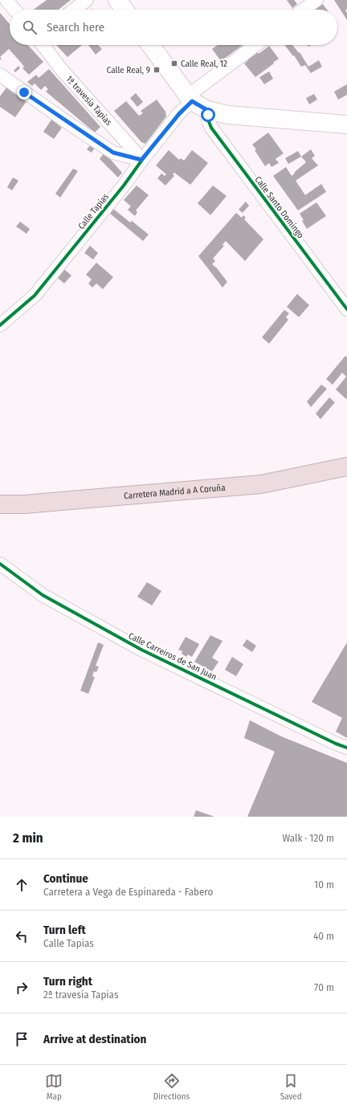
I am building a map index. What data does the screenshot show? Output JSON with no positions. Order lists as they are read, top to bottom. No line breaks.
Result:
{"streets":{"highway":["Carretera Madrid a A Coruña"],"street":["1ª travesía Tapias","Calle Santo Domingo","Calle Tapias","Calle Carreiros de San Juan"]},"crossings":[["1ª travesía Tapias","Calle Tapias"]],"places":{"transit":["Calle Real, 12","Calle Real, 9"]},"page":{"search":"Search here","heading":["2 min","Walk · 120 m"],"list":[["Continue","Carretera a Vega de Espinareda - Fabero","10 m"],["Turn left","Calle Tapias","40 m"],["Turn right","2ª travesía Tapias","70 m"],"Arrive at destination"],"nav":["Map","Directions","Saved"]}}
